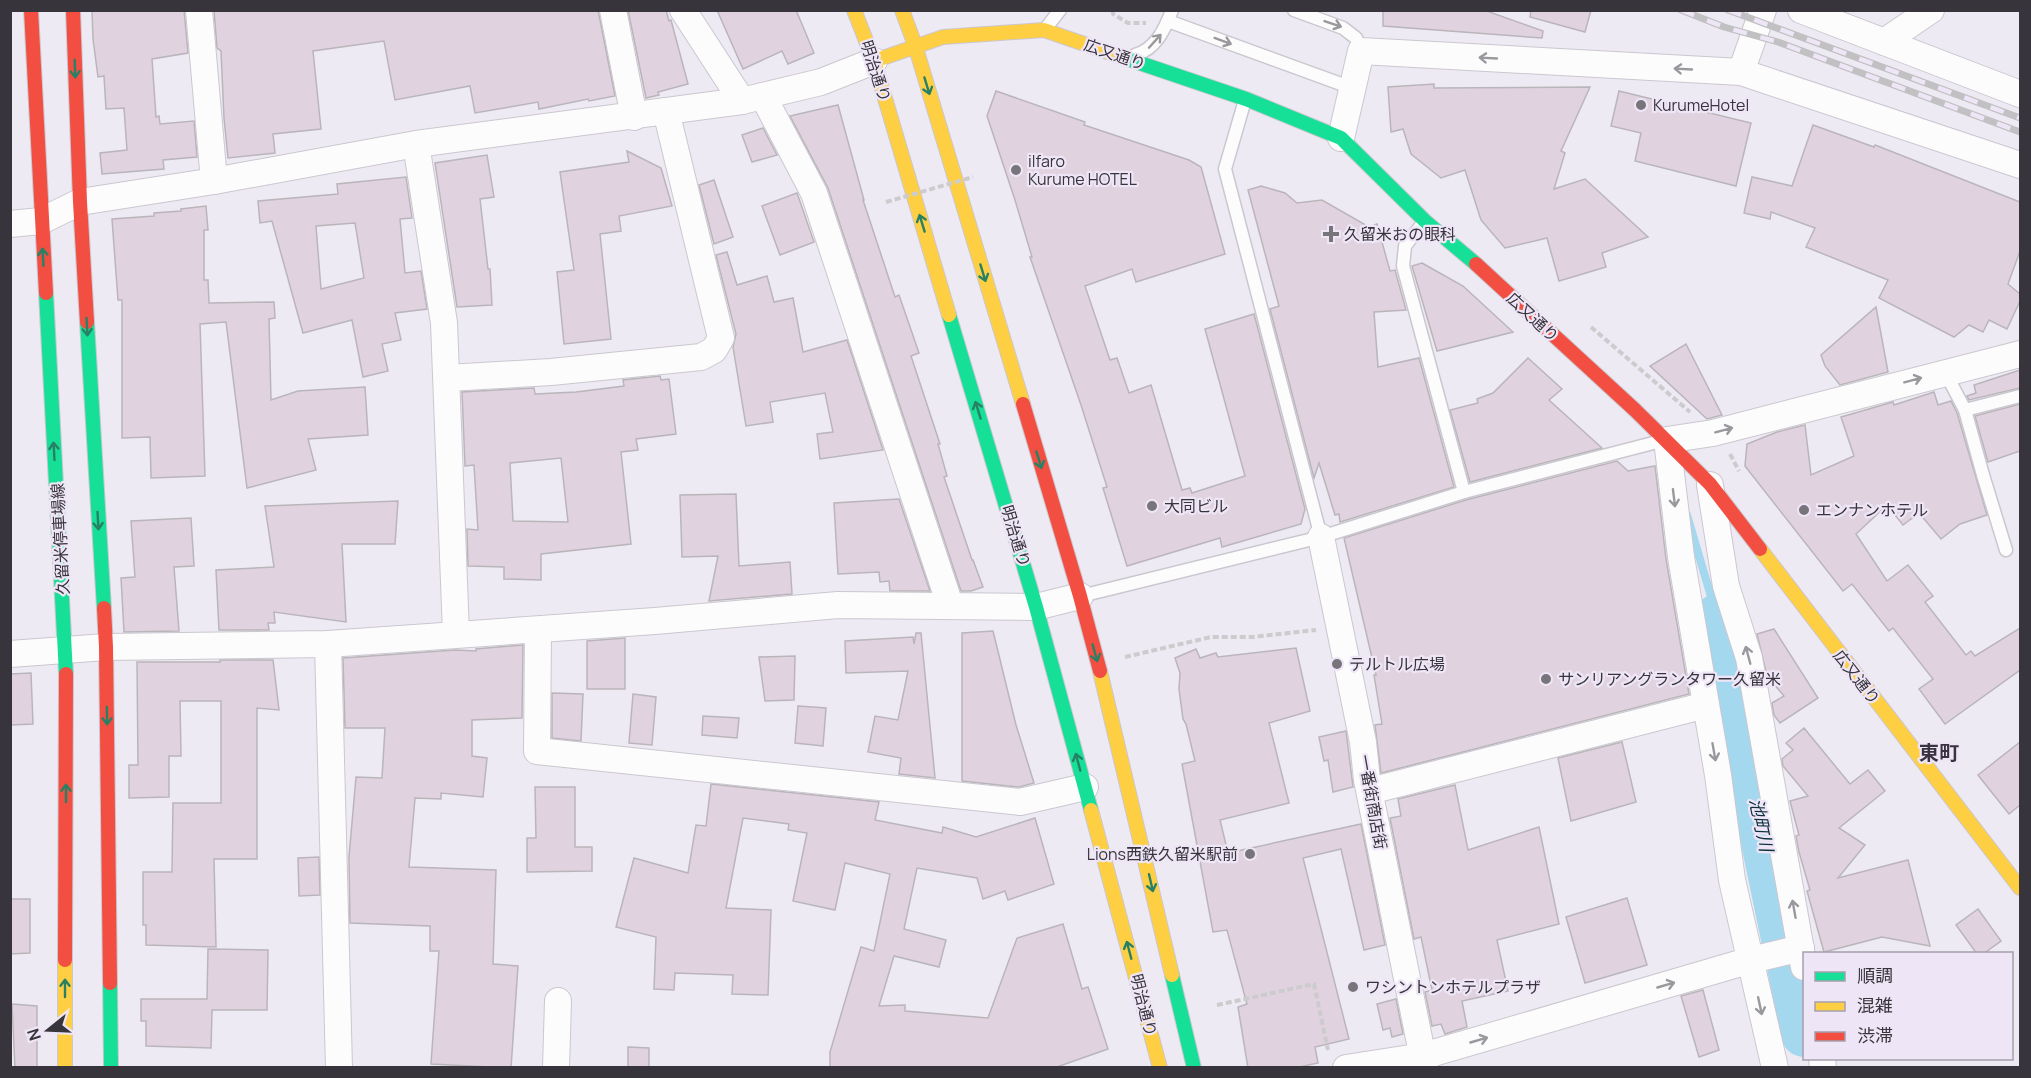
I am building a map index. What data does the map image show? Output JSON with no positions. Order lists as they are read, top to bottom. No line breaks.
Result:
{"streets":{"main road":["広又通り","明治通り","久留米停車場線"],"street":["一番街商店街"]},"crossings":[["広又通り","明治通り"]],"districts":["東町"],"water":["池町川"],"places":{"other":["KurumeHotel","ilfaro Kurume HOTEL","大同ビル","エンナンホテル","テルトル広場","サンリアングランタワー久留米","Lions西鉄久留米駅前","ワシントンホテルプラザ"],"health":["久留米おの眼科"]},"legend":["順調","混雑","渋滞"],"north":"left"}
